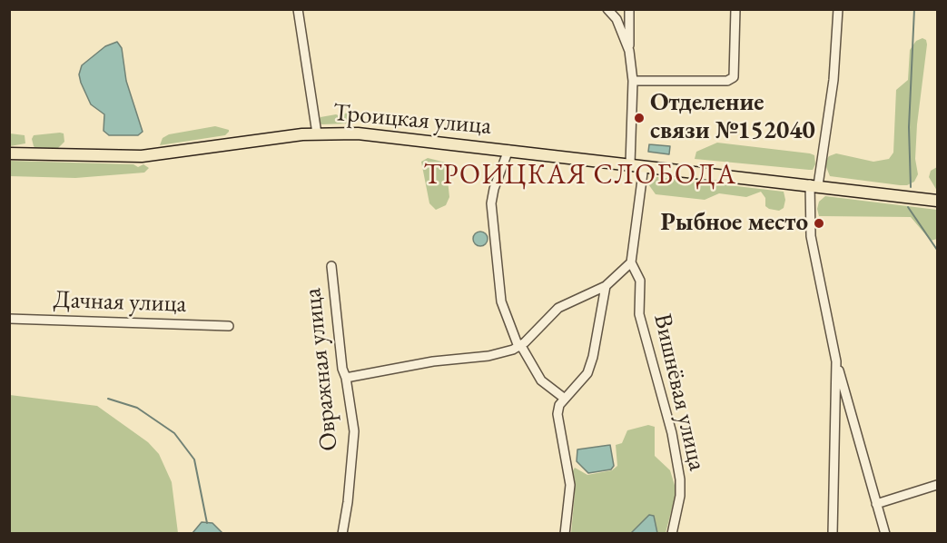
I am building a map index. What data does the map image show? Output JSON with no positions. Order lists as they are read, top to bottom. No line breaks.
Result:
{"streets":{"main road":["Троицкая улица"],"street":["Дачная улица","Овражная улица","Вишнёвая улица"]},"districts":["ТРОИЦКАЯ СЛОБОДА"],"places":["Отделение связи №152040","Рыбное место"]}
